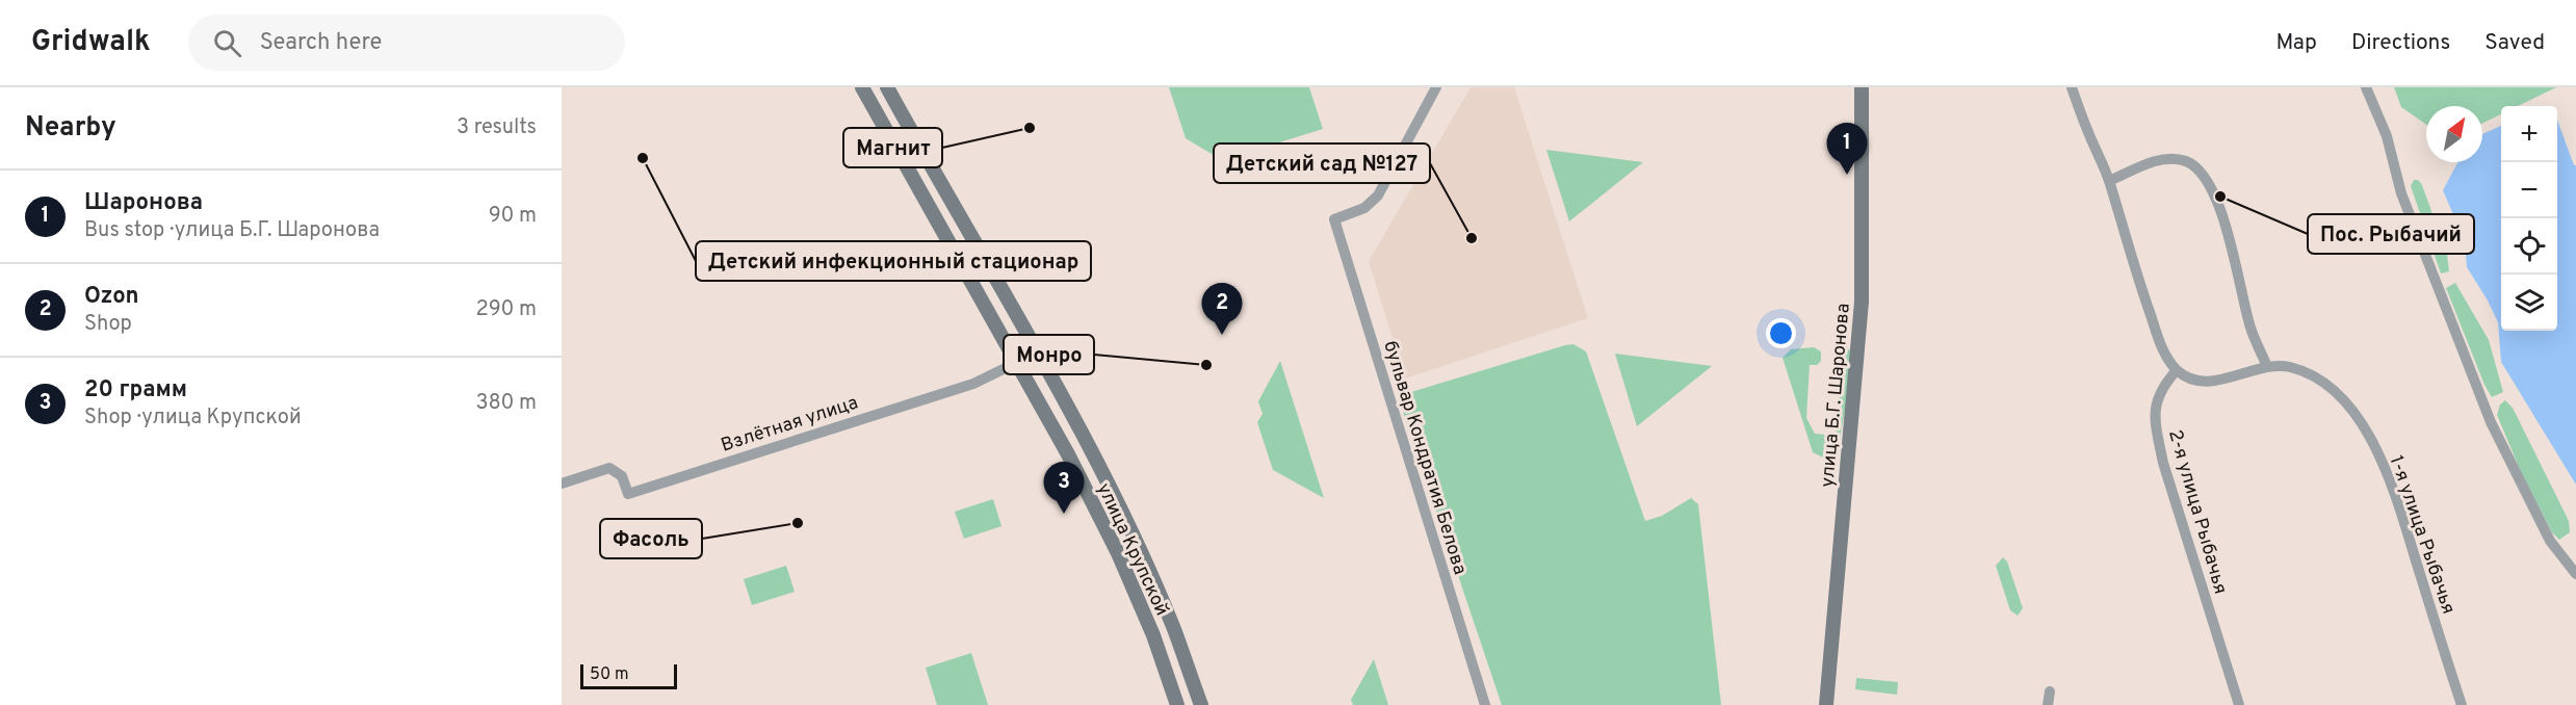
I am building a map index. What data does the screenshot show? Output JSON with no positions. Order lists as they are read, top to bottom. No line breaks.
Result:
{"streets":{"main road":["улица Б.Г. Шаронова","улица Крупской"],"street":["Взлётная улица","бульвар Кондратия Белова","2-я улица Рыбачья","1-я улица Рыбачья"]},"crossings":[["Взлётная улица","улица Крупской"],["2-я улица Рыбачья","1-я улица Рыбачья"]],"places":["Магнит","Детский инфекционный стационар","Пос. Рыбачий","Детский сад №127","Монро","Фасоль"],"scale_bar":"50 m","north":"top right","page":{"header":"Gridwalk","search":"Search here","nav":["Map","Directions","Saved"],"heading":["Nearby","3 results"],"map_buttons":["+","−"],"pins":["1","2","3"],"list":[{"mark":"1","name":"Шаронова","note":"Bus stop · улица Б.Г. Шаронова","value":"90 m"},{"mark":"2","name":"Ozon","note":"Shop","value":"290 m"},{"mark":"3","name":"20 грамм","note":"Shop · улица Крупской","value":"380 m"}],"scale":"50 m"}}
